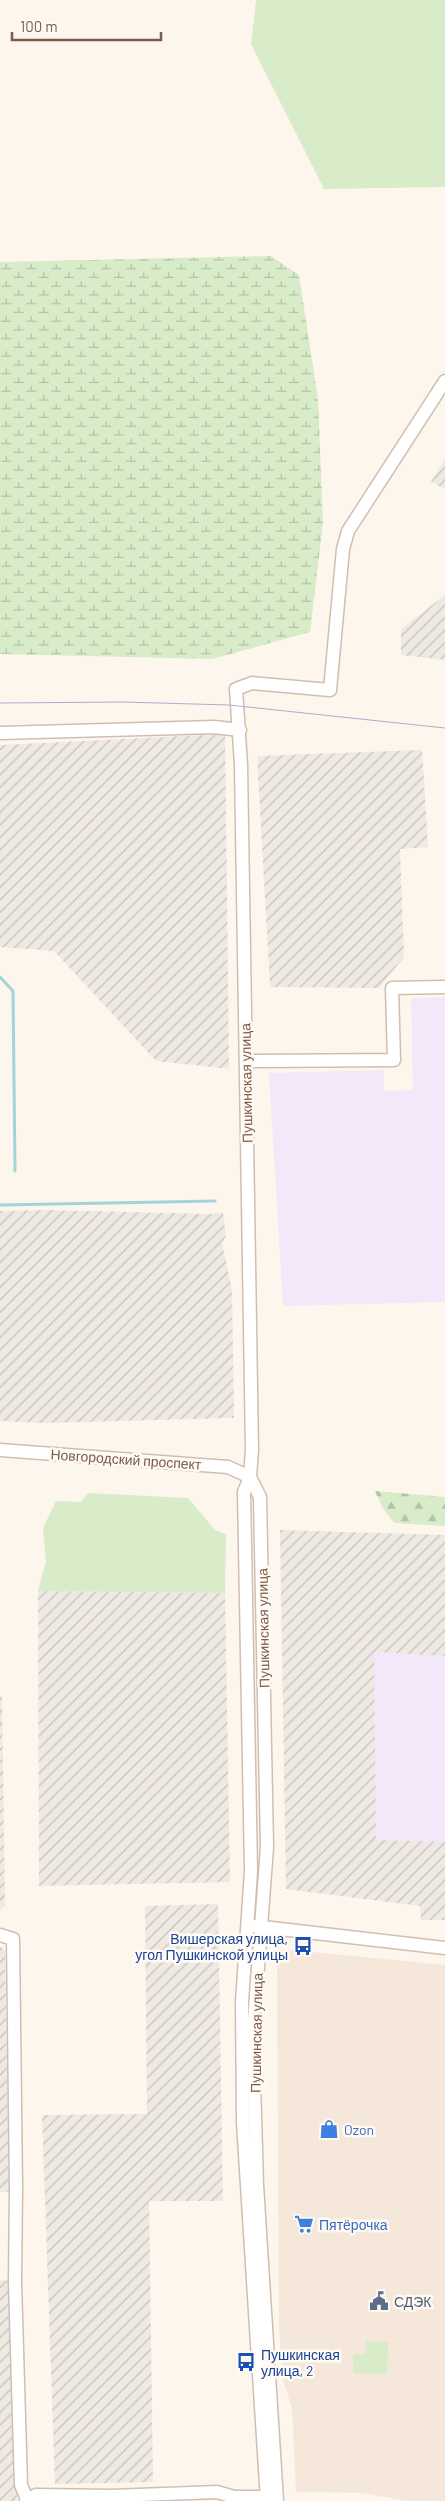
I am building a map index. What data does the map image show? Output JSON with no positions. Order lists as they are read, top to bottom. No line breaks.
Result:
{"streets":{"street":["Пушкинская улица","Новгородский проспект"]},"crossings":[["Пушкинская улица","Новгородский проспект"]],"places":{"bus stop":["Вишерская улица, угол Пушкинской улицы","Пушкинская улица, 2"],"shop":["Ozon"],"supermarket":["Пятёрочка"],"public building":["СДЭК"]},"scale_bar":"100 m"}
